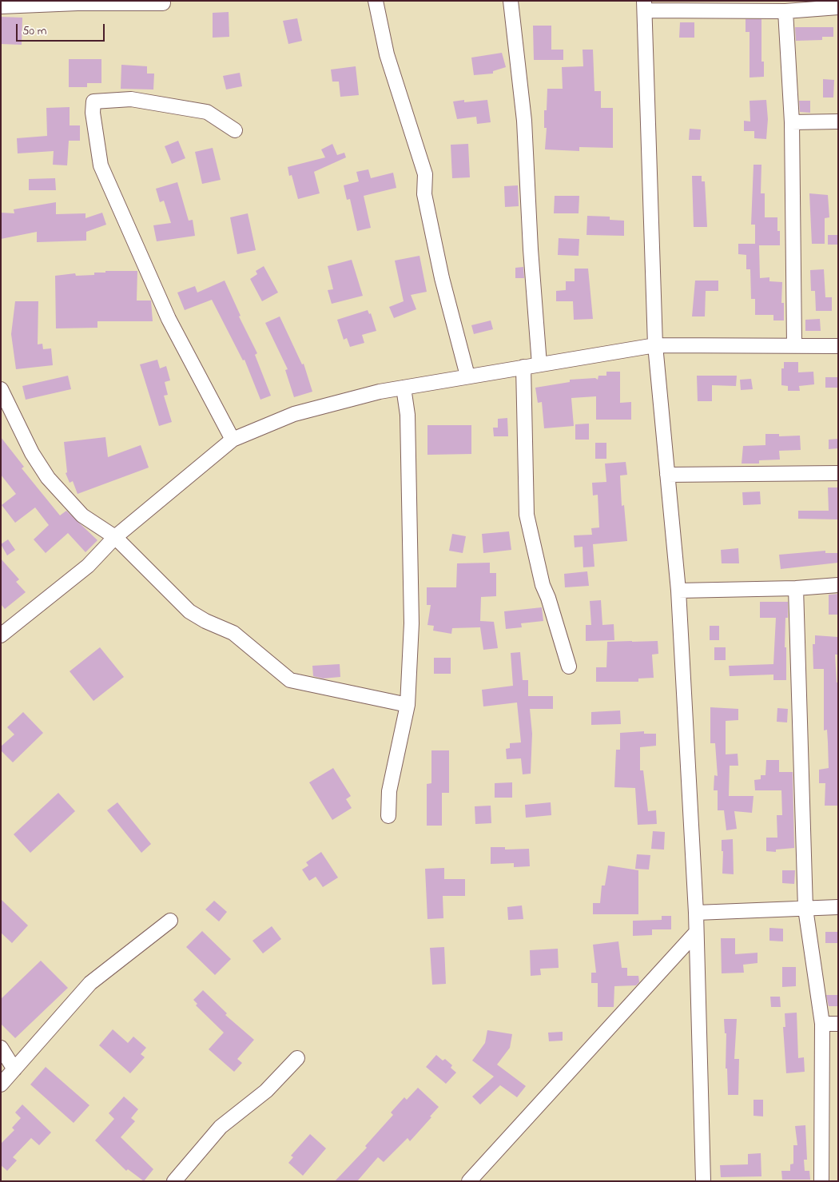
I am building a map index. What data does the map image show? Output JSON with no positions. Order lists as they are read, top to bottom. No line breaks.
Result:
{"scale_bar":"50 m"}
